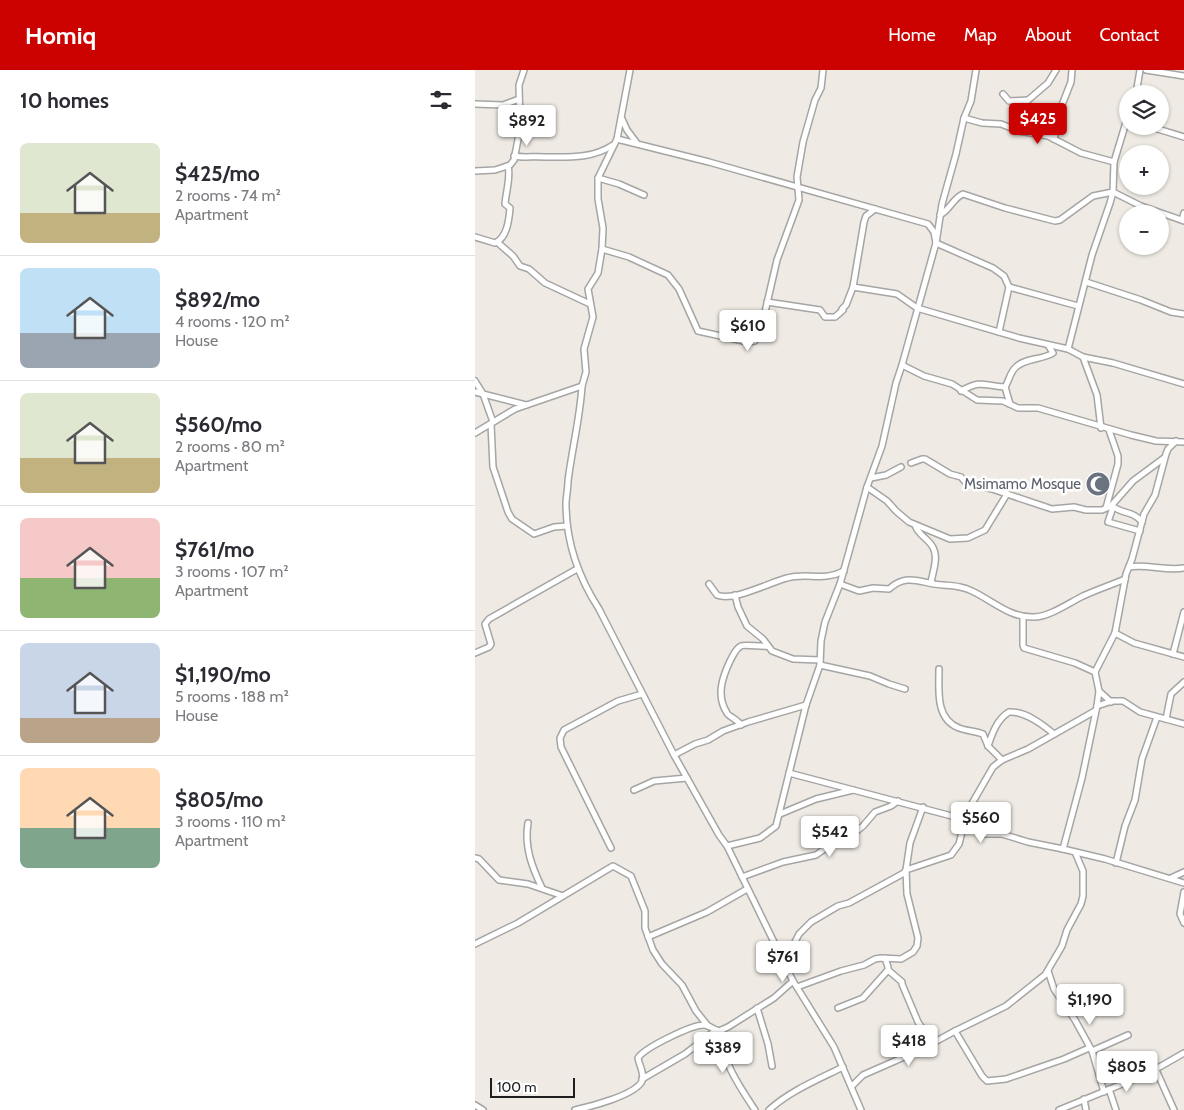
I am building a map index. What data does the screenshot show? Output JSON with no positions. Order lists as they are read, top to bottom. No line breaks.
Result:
{"places":{"mosque":["Msimamo Mosque"]},"scale_bar":"100 m","page":{"header":"Homiq","nav":["Home","Map","About","Contact"],"heading":"10 homes","map_buttons":["+","−"],"price":["$425","$892","$610","$560","$542","$761","$1,190","$418","$389","$805"],"list":[{"name":"$425/mo","note":"2 rooms · 74 m² · Apartment"},{"name":"$892/mo","note":"4 rooms · 120 m² · House"},{"name":"$560/mo","note":"2 rooms · 80 m² · Apartment"},{"name":"$761/mo","note":"3 rooms · 107 m² · Apartment"},{"name":"$1,190/mo","note":"5 rooms · 188 m² · House"},{"name":"$805/mo","note":"3 rooms · 110 m² · Apartment"}],"scale":"100 m"}}
